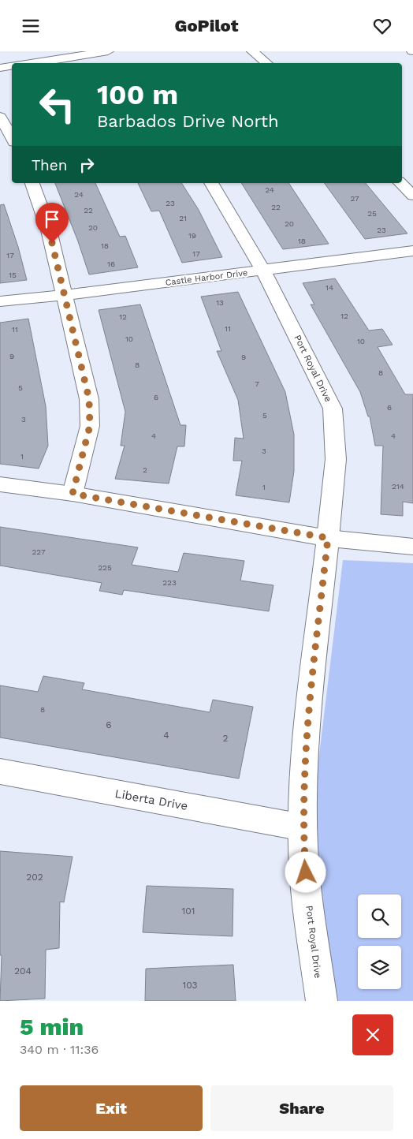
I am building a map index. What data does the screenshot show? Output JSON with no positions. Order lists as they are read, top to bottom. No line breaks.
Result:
{"streets":{"street":["Castle Harbor Drive","Port Royal Drive","Liberta Drive"]},"crossings":[["Castle Harbor Drive","Port Royal Drive"],["Port Royal Drive","Liberta Drive"]],"house_numbers":["24","24","27","23","22","22","25","21","20","20","23","19","18","18","17","17","16","15","14","13","12","12","11","11","10","10","9","9","8","8","7","5","6","6","5","3","4","4","3","1","2","214","1","227","225","223","8","6","4","2","202","101","204","103"],"page":{"header":"GoPilot","turn":["100 m","Barbados Drive North"],"then":"Then","heading":["5 min","340 m · 11:36"],"buttons":["Exit","Share"]}}
